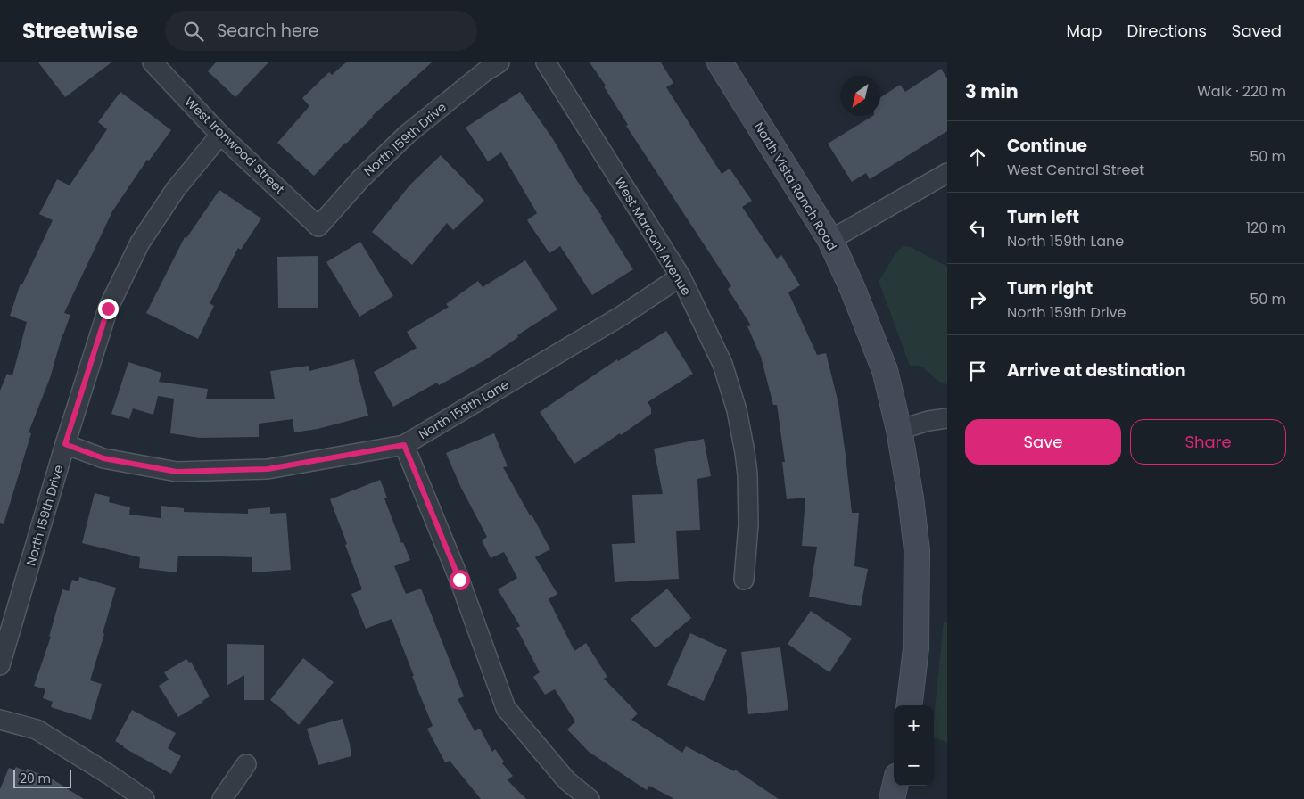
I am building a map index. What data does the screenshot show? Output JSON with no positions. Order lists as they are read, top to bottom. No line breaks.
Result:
{"streets":{"street":["North 159th Drive","West Ironwood Street","North Vista Ranch Road","West Marconi Avenue","North 159th Lane"]},"crossings":[["North 159th Drive","West Ironwood Street"],["North 159th Drive","North 159th Lane"],["West Marconi Avenue","North 159th Lane"]],"scale_bar":"20 m","north":"bottom left","page":{"header":"Streetwise","search":"Search here","nav":["Map","Directions","Saved"],"heading":["3 min","Walk · 220 m"],"list":[["Continue","West Central Street","50 m"],["Turn left","North 159th Lane","120 m"],["Turn right","North 159th Drive","50 m"],"Arrive at destination"],"buttons":["Save","Share"],"map_buttons":["+","−"],"scale":"20 m"}}
